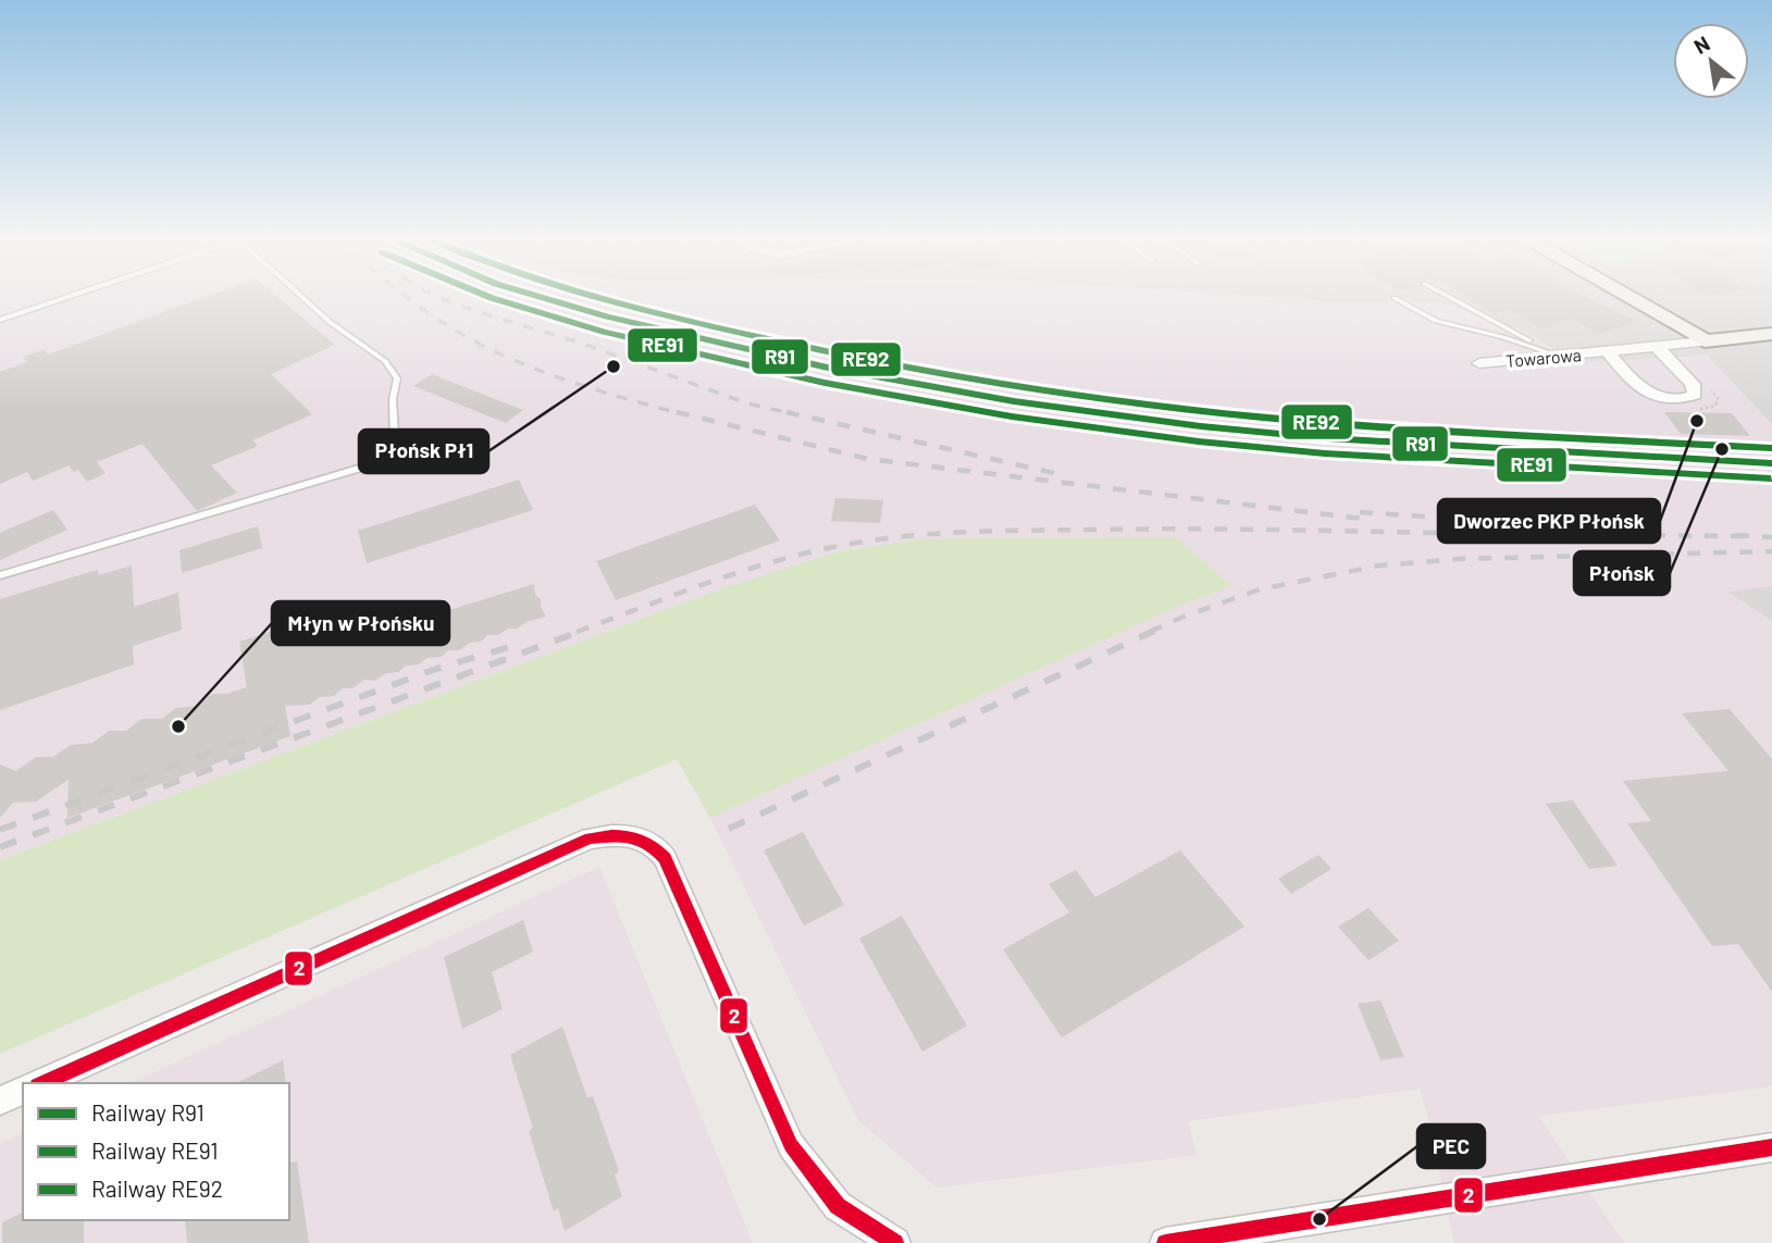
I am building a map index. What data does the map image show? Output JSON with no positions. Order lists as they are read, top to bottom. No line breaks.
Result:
{"streets":{"street":["Towarowa"]},"places":["Płońsk Pł1","Dworzec PKP Płońsk","Płońsk","Młyn w Płońsku","PEC"],"lines":["rail line R91","rail line RE91","rail line RE92","transit line 2"],"legend":["Railway R91","Railway RE91","Railway RE92"],"north":"top left"}
